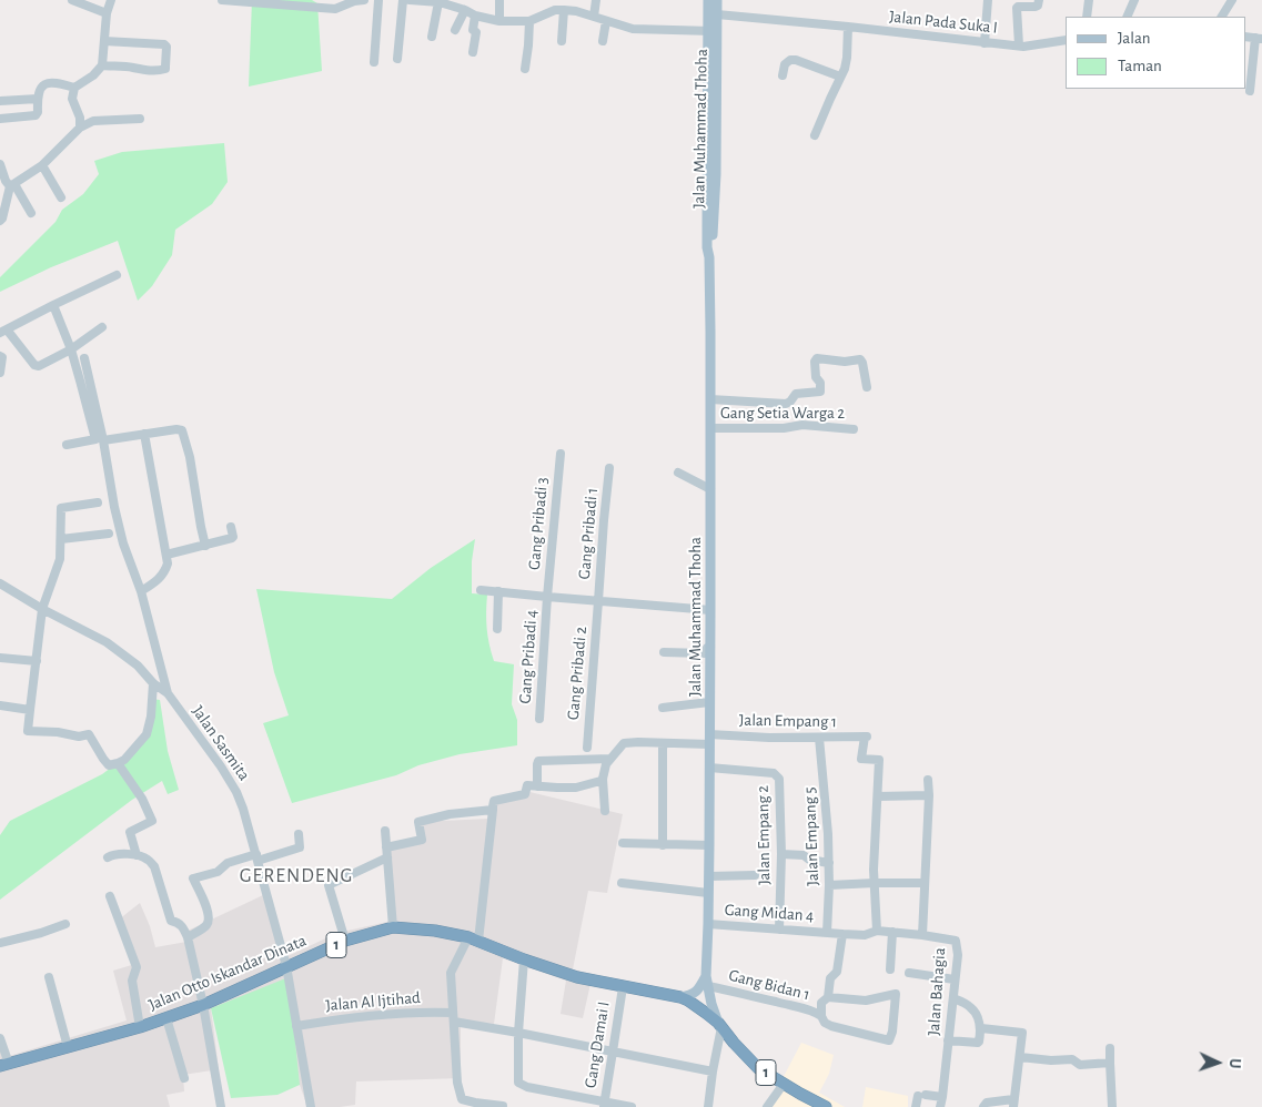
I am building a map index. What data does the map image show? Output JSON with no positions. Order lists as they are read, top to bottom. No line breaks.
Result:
{"streets":{"highway":["1","Jalan Otto Iskandar Dinata"],"main road":["Jalan Muhammad Thoha"],"street":["Jalan Pada Suka I","Gang Setia Warga 2","Gang Pribadi 3","Gang Pribadi 1","Gang Pribadi 4","Gang Pribadi 2","Jalan Empang 1","Jalan Sasmita","Jalan Empang 2","Jalan Empang 5","Gang Midan 4","Gang Bidan 1","Jalan Bahagia","Jalan Al Ijtihad","Gang Damai I"]},"crossings":[["Jalan Pada Suka I","Jalan Muhammad Thoha"],["Jalan Muhammad Thoha","Gang Setia Warga 2"],["Jalan Muhammad Thoha","Jalan Empang 1"],["Jalan Muhammad Thoha","Jalan Empang 2"],["Jalan Muhammad Thoha","Gang Midan 4"],["Jalan Muhammad Thoha","1"],["Jalan Muhammad Thoha","Jalan Otto Iskandar Dinata"],["Jalan Muhammad Thoha","Gang Bidan 1"],["Gang Pribadi 3","Gang Pribadi 4"],["Gang Pribadi 1","Gang Pribadi 2"],["Jalan Empang 1","Jalan Empang 5"],["Jalan Sasmita","Jalan Otto Iskandar Dinata"],["Jalan Sasmita","Jalan Al Ijtihad"],["Jalan Empang 2","Gang Midan 4"],["Jalan Empang 5","Gang Midan 4"],["Jalan Empang 5","Jalan Bahagia"],["Gang Midan 4","Jalan Bahagia"],["1","Jalan Otto Iskandar Dinata"],["Jalan Otto Iskandar Dinata","Gang Damai I"],["Jalan Al Ijtihad","Gang Damai I"]],"districts":["GERENDENG"],"legend":["Jalan","Taman"],"north":"right"}
